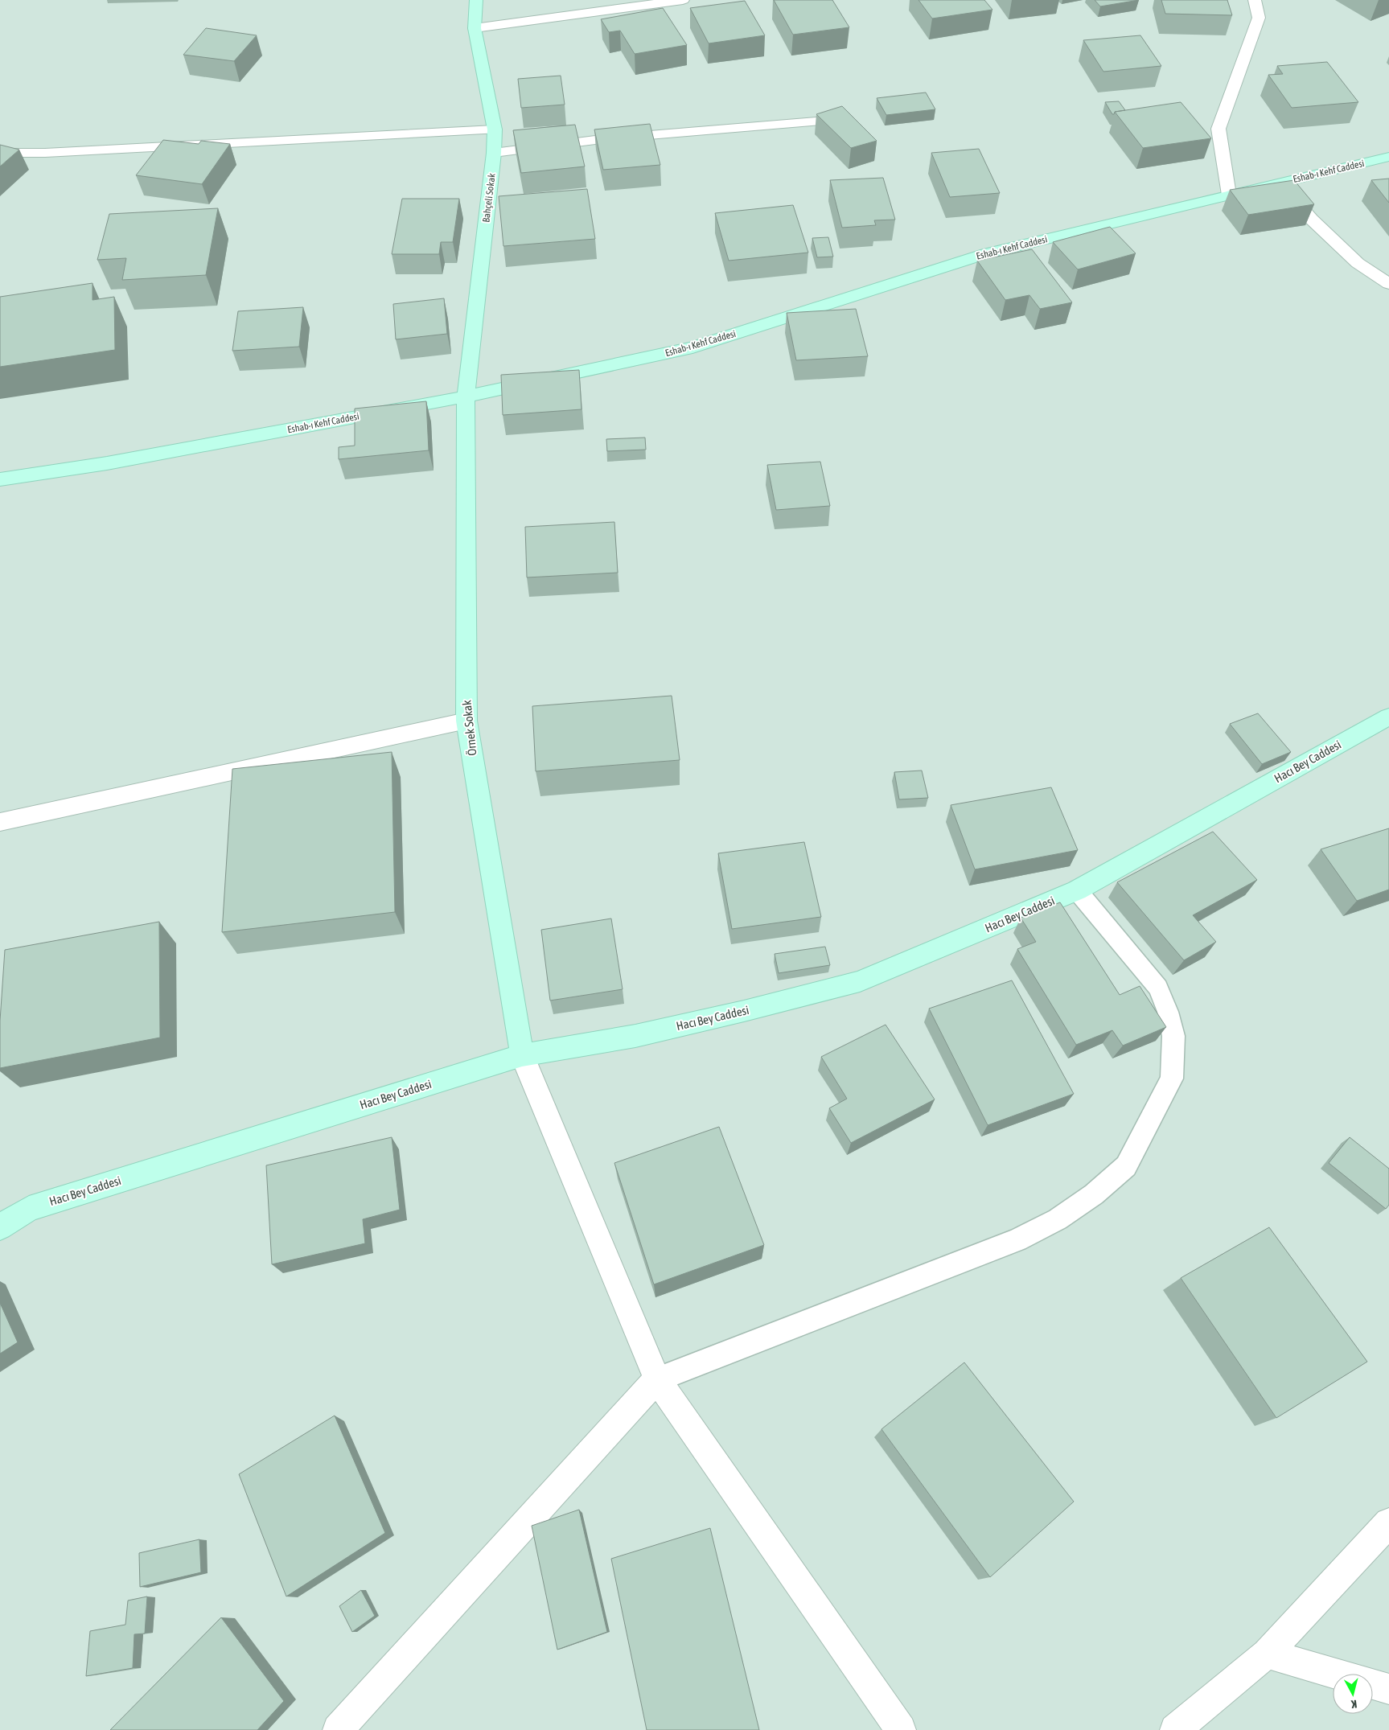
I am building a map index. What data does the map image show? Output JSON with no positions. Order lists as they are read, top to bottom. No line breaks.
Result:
{"streets":{"street":["Eshab-ı Kehf Caddesi","Bahçeli Sokak","Örnek Sokak","Hacı Bey Caddesi"]},"crossings":[["Eshab-ı Kehf Caddesi","Bahçeli Sokak"],["Eshab-ı Kehf Caddesi","Örnek Sokak"],["Bahçeli Sokak","Örnek Sokak"],["Örnek Sokak","Hacı Bey Caddesi"]],"north":"bottom"}
